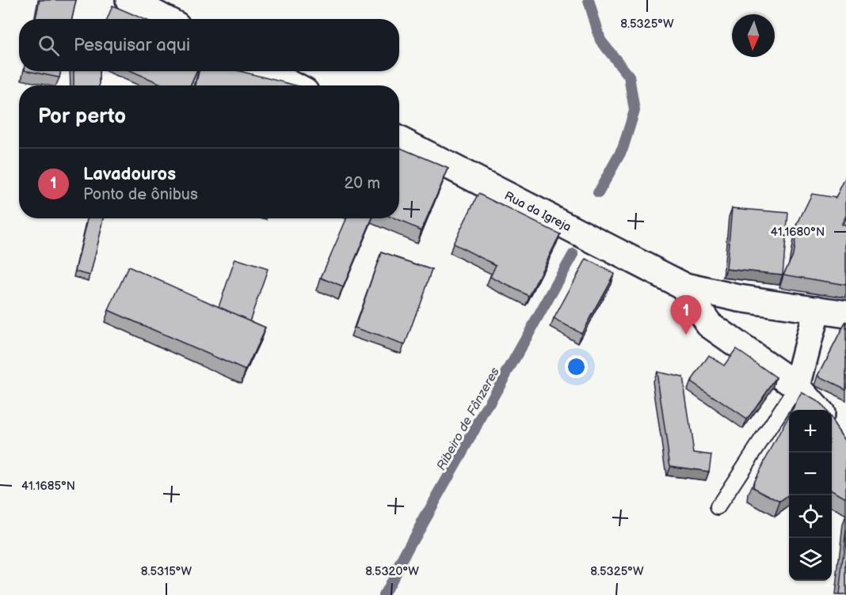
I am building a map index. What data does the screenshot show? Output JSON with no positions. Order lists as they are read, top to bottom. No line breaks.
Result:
{"streets":{"street":["Rua da Igreja"]},"water":["Ribeiro de Fânzeres"],"north":"bottom","page":{"search":"Pesquisar aqui","heading":"Por perto","list":[{"mark":"1","name":"Lavadouros","note":"Ponto de ônibus","value":"20 m"}],"pins":"1","map_buttons":["+","−"]},"coordinates":["8.5325°W","41.1680°N","41.1685°N","8.5315°W","8.5320°W"]}
